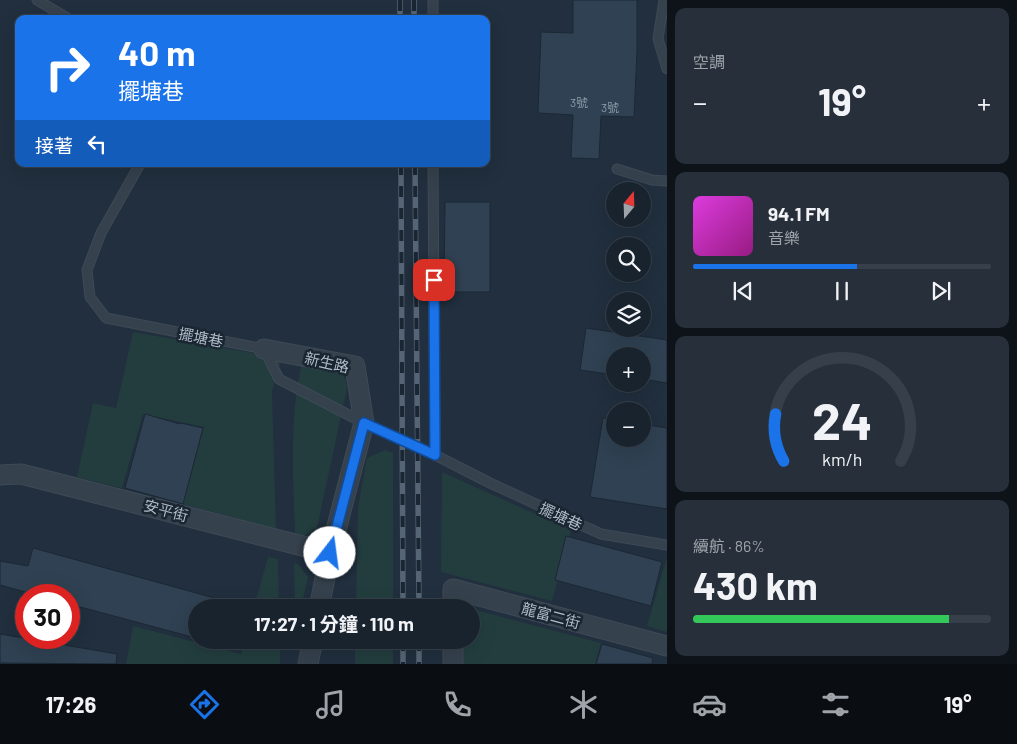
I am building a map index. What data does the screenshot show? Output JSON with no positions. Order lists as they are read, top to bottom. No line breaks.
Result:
{"streets":{"street":["新生路","安平街","龍富二街"],"lane":["擺塘巷"]},"crossings":[["擺塘巷","新生路"],["新生路","安平街"]],"house_numbers":["3號","3號"],"north":"top","page":{"tile":["空調",["續航 · 86%","430 km"]],"turn":["40 m","擺塘巷"],"heat":["−","19°","+"],"then":"接著","map_buttons":["+","−"],"song":["94.1 FM","音樂"],"limit":"30","trip":"17:27 · 1 分鐘 · 110 m","tabs":["17:26","19°"],"gauge":["24","km/h"]}}
